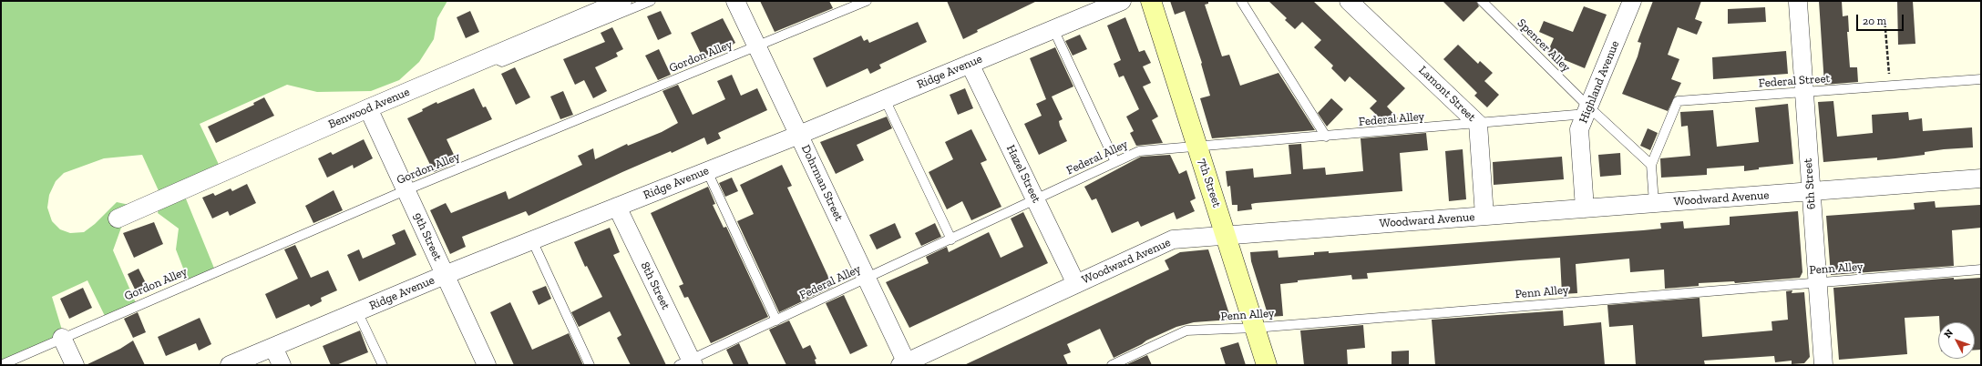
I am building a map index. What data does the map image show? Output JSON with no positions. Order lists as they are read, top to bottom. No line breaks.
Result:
{"streets":{"street":["Ridge Avenue","Highland Avenue","Lamont Street","Benwood Avenue","Hazel Street","Dohrman Street","7th Street","6th Street","Woodward Avenue","9th Street","8th Street"],"lane":["Spencer Alley","Gordon Alley","Federal Street","Federal Alley","Penn Alley"]},"crossings":[["Spencer Alley","Highland Avenue"],["Spencer Alley","Federal Alley"],["Gordon Alley","Dohrman Street"],["Gordon Alley","9th Street"],["Ridge Avenue","Hazel Street"],["Ridge Avenue","Dohrman Street"],["Ridge Avenue","9th Street"],["Ridge Avenue","8th Street"],["Federal Street","6th Street"],["Federal Street","Woodward Avenue"],["Highland Avenue","Federal Alley"],["Highland Avenue","Woodward Avenue"],["Lamont Street","Federal Alley"],["Lamont Street","Woodward Avenue"],["Benwood Avenue","9th Street"],["Federal Alley","Hazel Street"],["Federal Alley","Dohrman Street"],["Federal Alley","7th Street"],["Federal Alley","8th Street"],["Hazel Street","Woodward Avenue"],["Dohrman Street","Woodward Avenue"],["7th Street","Woodward Avenue"],["7th Street","Penn Alley"],["6th Street","Woodward Avenue"],["6th Street","Penn Alley"]],"scale_bar":"20 m","north":"top left"}
